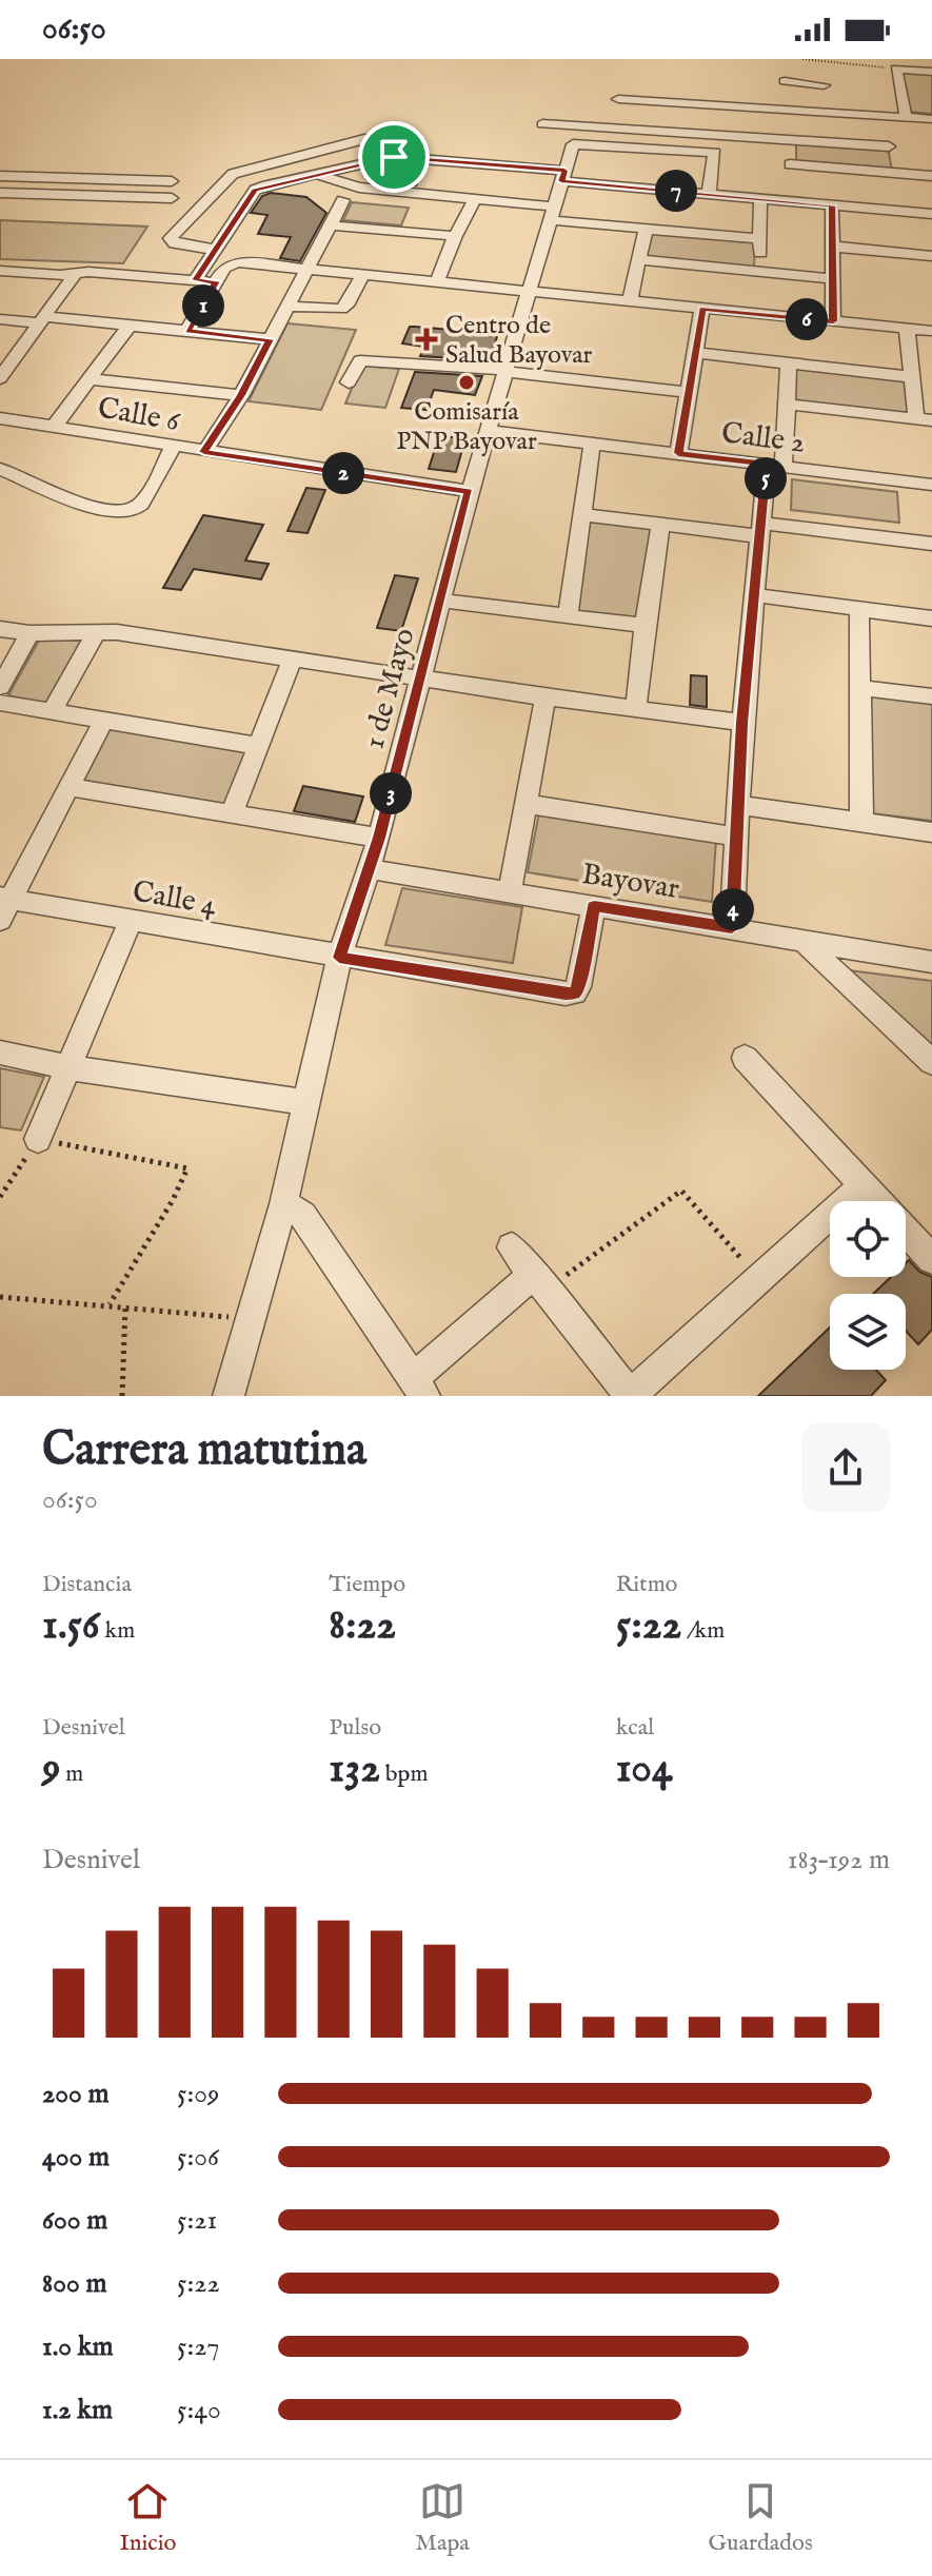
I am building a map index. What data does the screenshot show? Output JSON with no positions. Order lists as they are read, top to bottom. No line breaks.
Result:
{"streets":{"street":["Calle 6","Calle 2","1 de Mayo","Bayovar","Calle 4"]},"crossings":[["Calle 6","1 de Mayo"],["Calle 2","1 de Mayo"],["1 de Mayo","Bayovar"],["1 de Mayo","Calle 4"],["Bayovar","Calle 4"]],"places":{"health":["Centro de Salud Bayovar"],"other":["Comisaría PNP Bayovar"]},"page":{"status":"06:50","pins":["7","1","6","2","5","3","4"],"heading":["Carrera matutina","06:50"],"stats":[["Distancia","1.56 km"],["Tiempo","8:22"],["Ritmo","5:22 /km"],["Desnivel","9 m"],["Pulso","132 bpm"],["kcal","104"]],"chart":["Desnivel","183–192 m"],"list":[{"name":"200 m","note":"5:09"},{"name":"400 m","note":"5:06"},{"name":"600 m","note":"5:21"},{"name":"800 m","note":"5:22"},{"name":"1.0 km","note":"5:27"},{"name":"1.2 km","note":"5:40"}],"tabs":["Inicio","Mapa","Guardados"]}}
